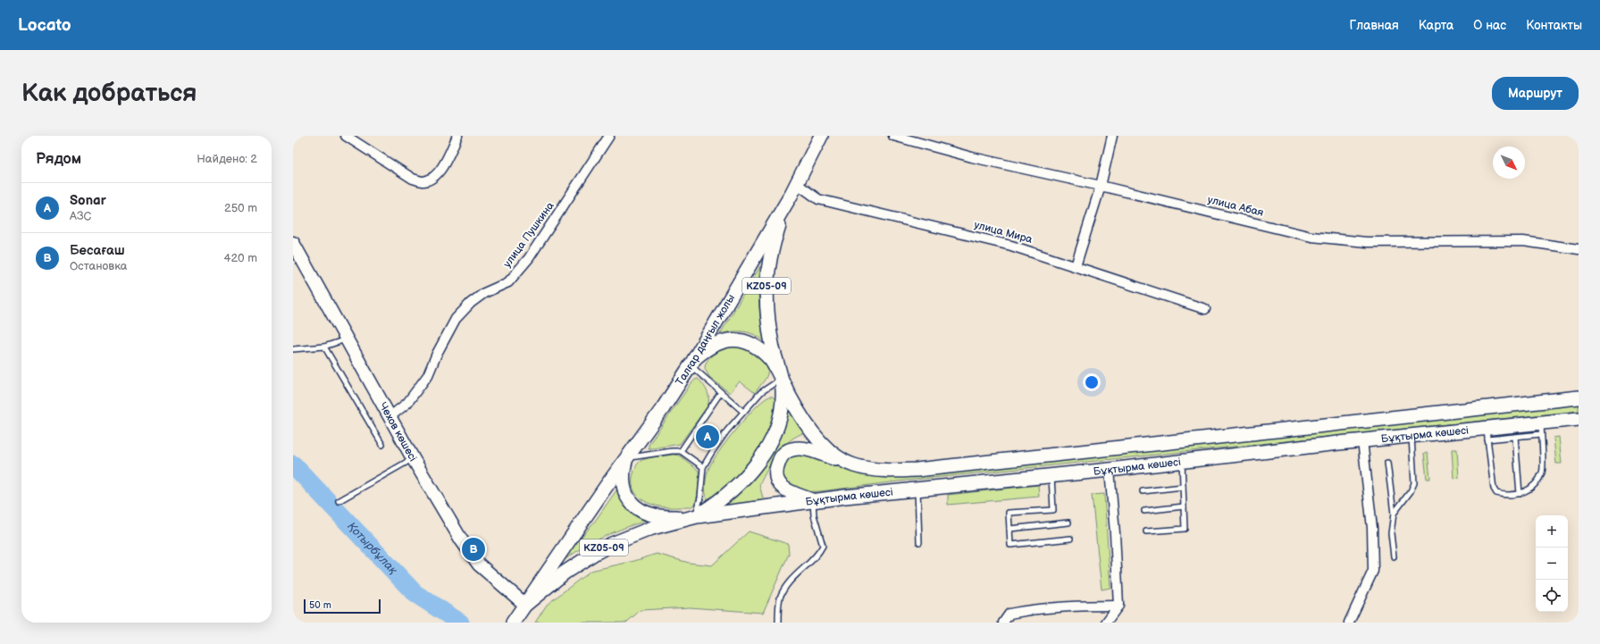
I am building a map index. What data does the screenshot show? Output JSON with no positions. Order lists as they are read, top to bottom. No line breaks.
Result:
{"streets":{"main road":["KZ05-09","Талғар даңғыл жолы","Чехов көшесі","Бұқтырма көшесі"],"street":["улица Абая","улица Мира","улица Пушкина"]},"crossings":[["улица Мира","KZ05-09"],["улица Мира","Талғар даңғыл жолы"],["улица Пушкина","Чехов көшесі"],["KZ05-09","Талғар даңғыл жолы"],["KZ05-09","Бұқтырма көшесі"],["Талғар даңғыл жолы","Чехов көшесі"],["Талғар даңғыл жолы","Бұқтырма көшесі"]],"water":["Қотырбұлақ"],"scale_bar":"50 m","north":"bottom right","page":{"header":"Locato","nav":["Главная","Карта","О нас","Контакты"],"buttons":"Маршрут","title":"Как добраться","heading":["Рядом","Найдено: 2"],"list":[{"mark":"A","name":"Sonar","note":"АЗС","value":"250 m"},{"mark":"B","name":"Бесағаш","note":"Остановка","value":"420 m"}],"pins":["A","B"],"map_buttons":["+","−"],"scale":"50 m"}}
